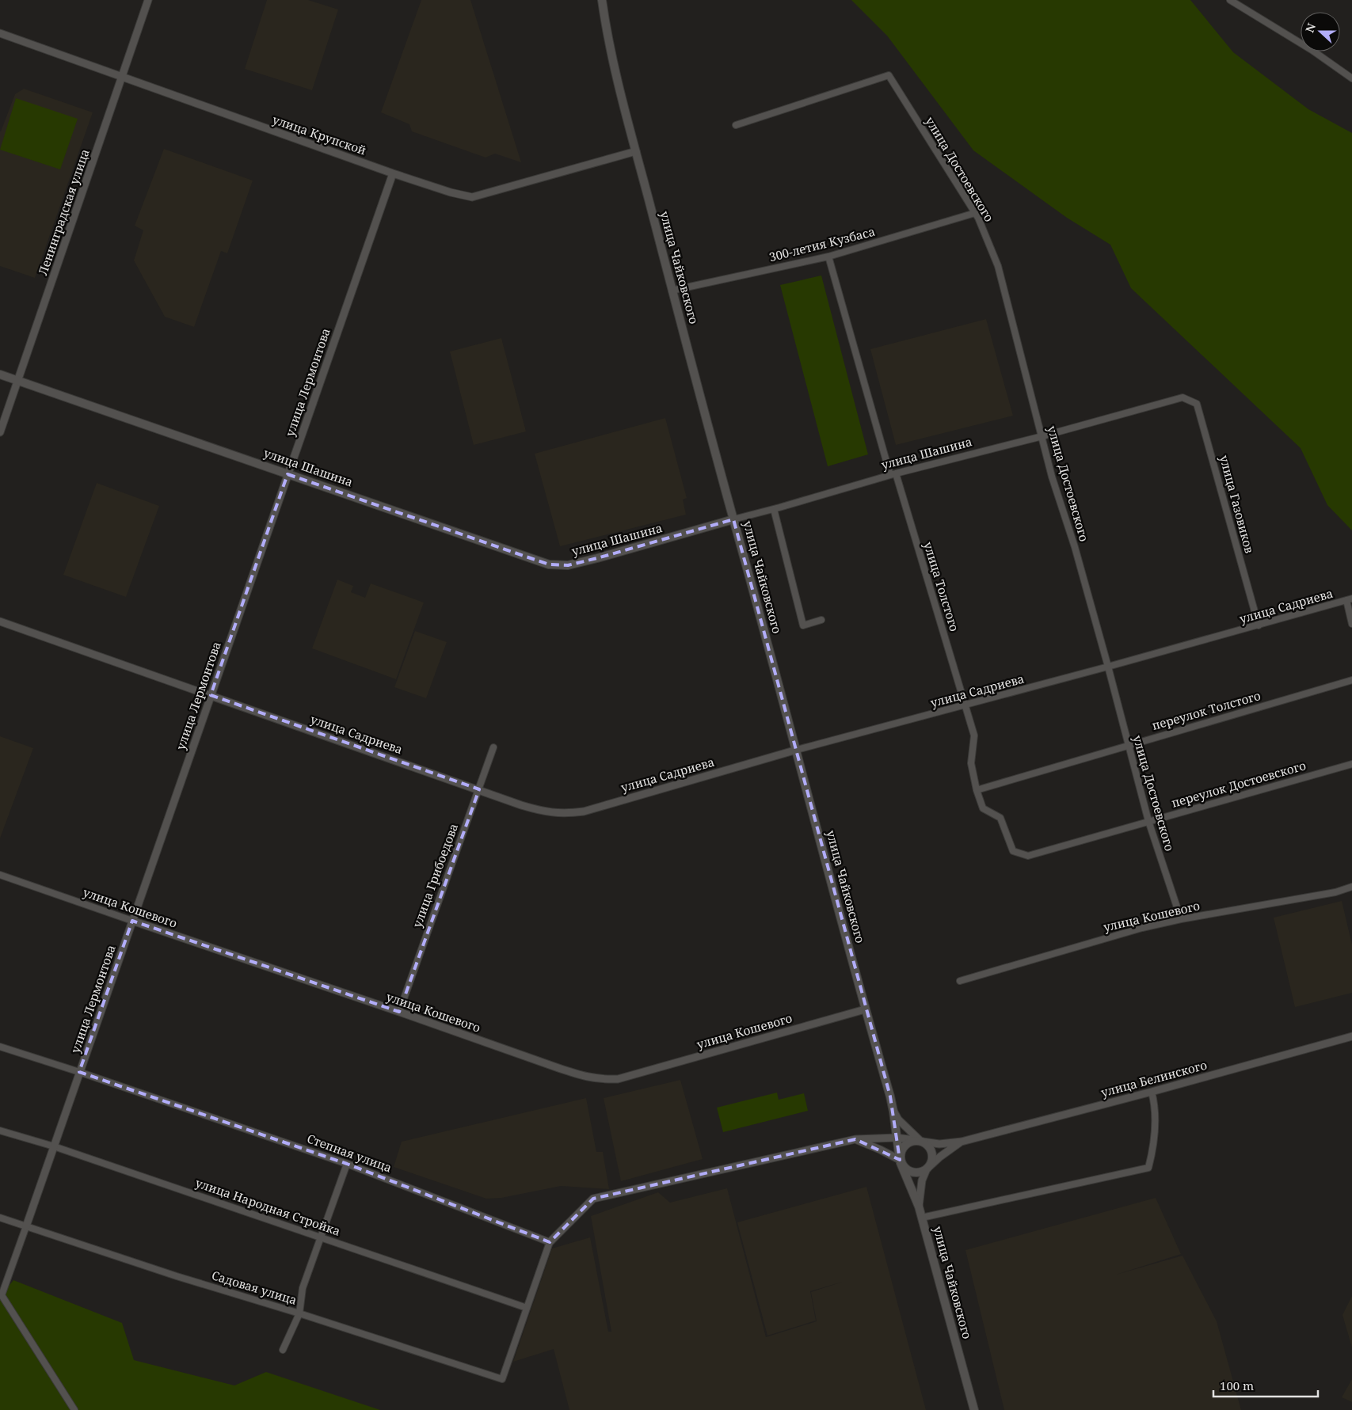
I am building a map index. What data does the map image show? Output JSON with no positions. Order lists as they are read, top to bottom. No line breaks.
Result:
{"streets":{"main road":["улица Чайковского","улица Шашина"],"street":["улица Крупской","улица Достоевского","Ленинградская улица","300-летия Кузбаса","улица Лермонтова","улица Газовиков","улица Толстого","улица Садриева","переулок Толстого","переулок Достоевского","улица Грибоедова","улица Кошевого","улица Белинского","Степная улица","улица Народная Стройка","Садовая улица"]},"crossings":[["улица Крупской","Ленинградская улица"],["улица Крупской","улица Чайковского"],["улица Крупской","улица Лермонтова"],["улица Достоевского","300-летия Кузбаса"],["улица Достоевского","улица Шашина"],["улица Достоевского","улица Садриева"],["улица Достоевского","переулок Толстого"],["улица Достоевского","переулок Достоевского"],["улица Достоевского","улица Кошевого"],["Ленинградская улица","улица Шашина"],["300-летия Кузбаса","улица Чайковского"],["300-летия Кузбаса","улица Толстого"],["улица Чайковского","улица Шашина"],["улица Чайковского","улица Садриева"],["улица Чайковского","улица Кошевого"],["улица Лермонтова","улица Шашина"],["улица Лермонтова","улица Садриева"],["улица Лермонтова","улица Кошевого"],["улица Лермонтова","Степная улица"],["улица Лермонтова","улица Народная Стройка"],["улица Лермонтова","Садовая улица"],["улица Шашина","улица Газовиков"],["улица Шашина","улица Толстого"],["улица Газовиков","улица Садриева"],["улица Толстого","улица Садриева"],["улица Толстого","переулок Достоевского"],["улица Садриева","переулок Достоевского"],["улица Садриева","улица Грибоедова"],["переулок Толстого","переулок Достоевского"],["улица Грибоедова","улица Кошевого"],["улица Народная Стройка","Садовая улица"]],"scale_bar":"100 m","north":"left"}
